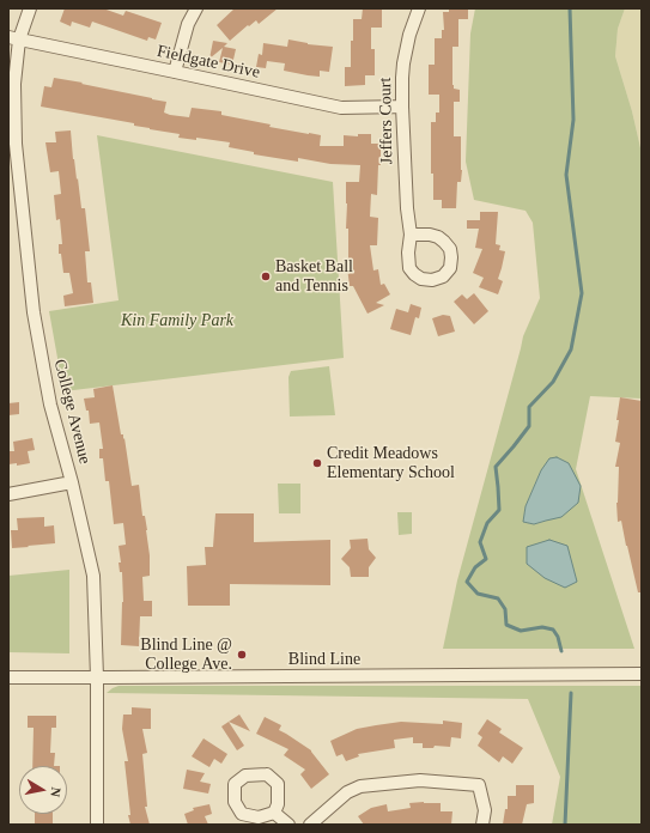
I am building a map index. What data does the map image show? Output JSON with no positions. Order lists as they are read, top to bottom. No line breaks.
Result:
{"streets":{"street":["Fieldgate Drive","Jeffers Court","College Avenue","Blind Line"]},"crossings":[["Fieldgate Drive","Jeffers Court"],["Fieldgate Drive","College Avenue"],["College Avenue","Blind Line"]],"parks":["Kin Family Park"],"places":["Basket Ball and Tennis","Credit Meadows Elementary School","Blind Line @ College Ave."],"north":"right"}
